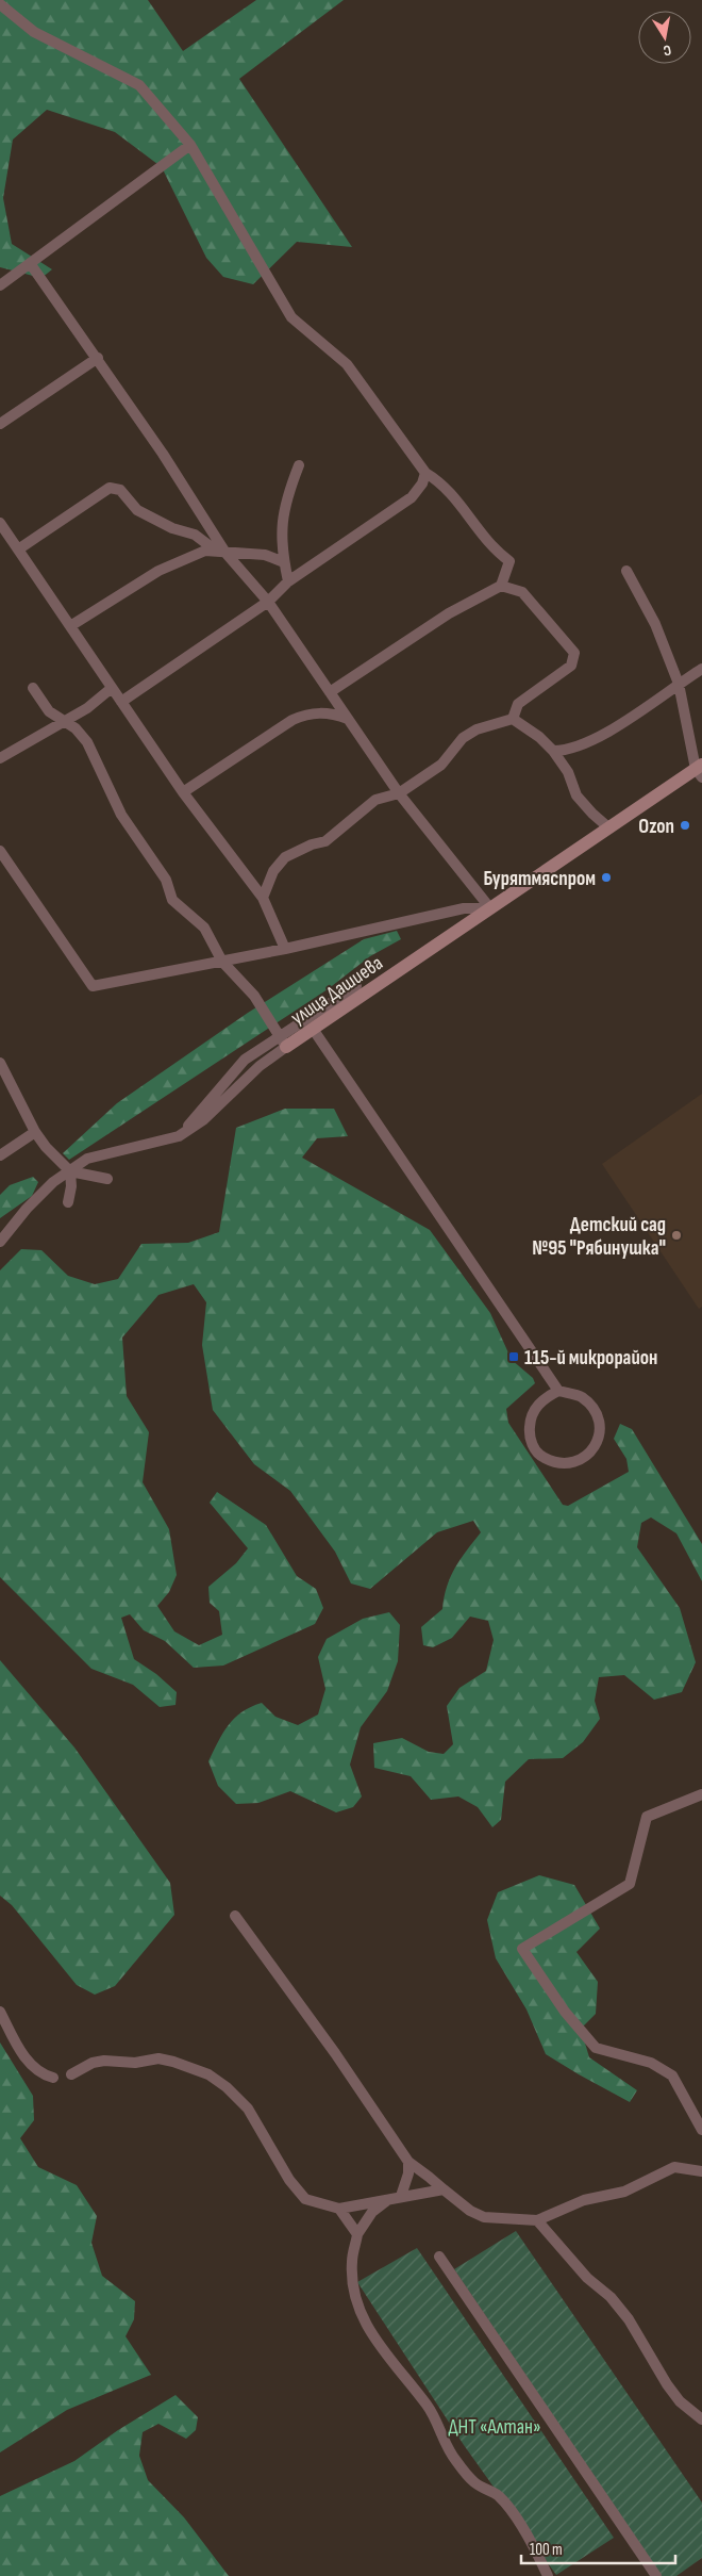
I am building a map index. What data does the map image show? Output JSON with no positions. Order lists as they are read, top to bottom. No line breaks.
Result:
{"streets":{"street":["улица Дашиева"]},"parks":["ДНТ «Алтан»"],"places":{"other":["Ozon","Бурятмяспром","Детский сад №95 \"Рябинушка\""],"transit":["115-й микрорайон"]},"scale_bar":"100 m","north":"bottom"}
